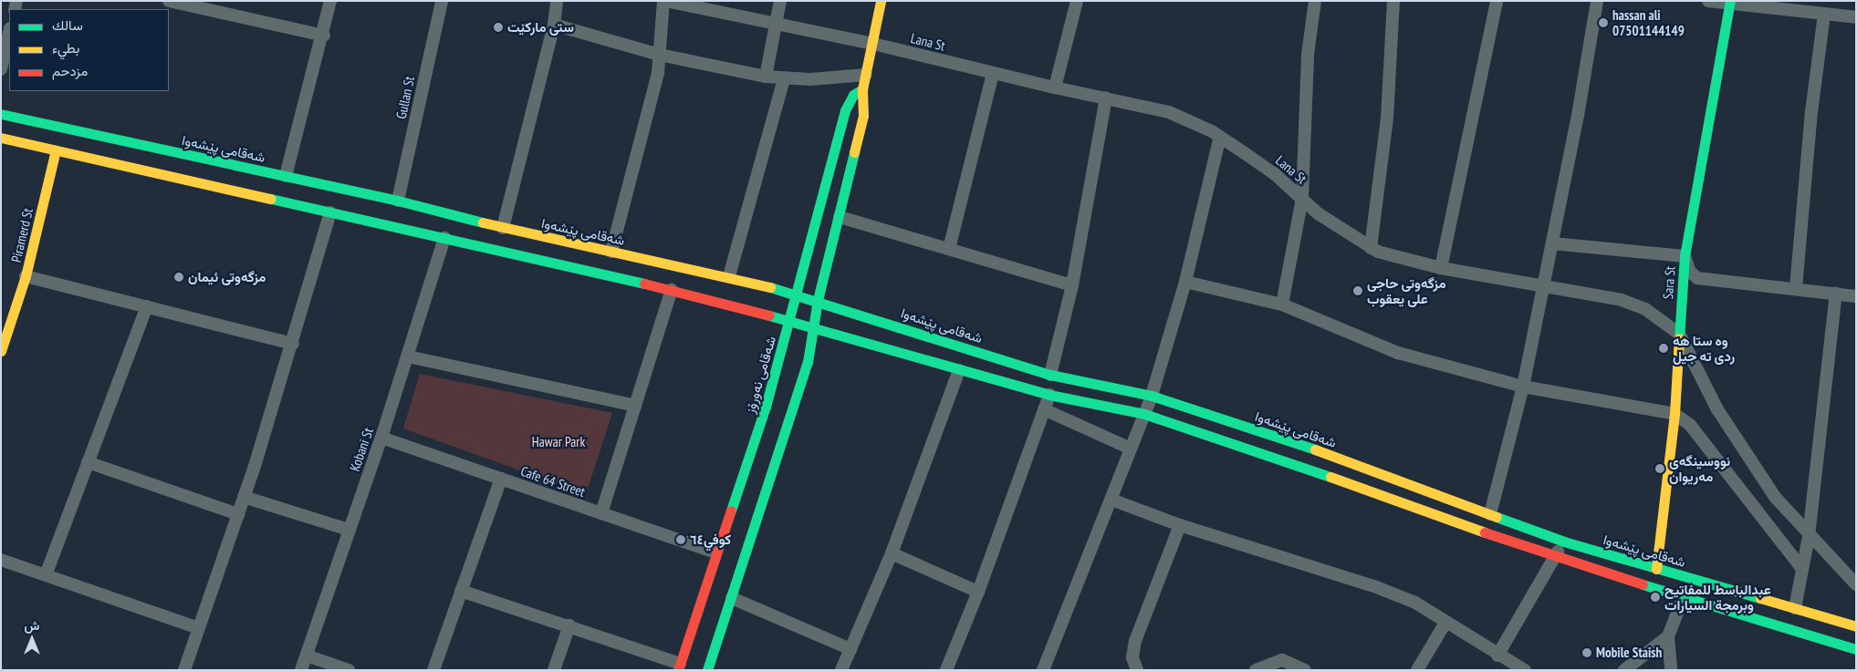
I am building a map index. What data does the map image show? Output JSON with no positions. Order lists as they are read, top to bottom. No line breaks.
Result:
{"streets":{"main road":["شەقامی پێشەوا","Piramerd St","Sara St","شەقامی نەورۆز"],"street":["Lana St","Gullan St","Kobani St","Cafe 64 Street"]},"crossings":[["Lana St","Sara St"],["Lana St","شەقامی نەورۆز"],["Gullan St","شەقامی پێشەوا"],["شەقامی پێشەوا","Piramerd St"],["شەقامی پێشەوا","Sara St"],["شەقامی پێشەوا","شەقامی نەورۆز"],["شەقامی پێشەوا","Kobani St"],["شەقامی نەورۆز","Cafe 64 Street"],["Kobani St","Cafe 64 Street"]],"parks":["Hawar Park"],"places":["hassan ali 07501144149","ستی مارکێت","مزگەوتی ئیمان","مزگەوتی حاجی علی یعقوب","وه ستا هه ردى ته جيل","نووسینگەی مەریوان","كوفي٦٤","عبدالباسط للمفاتيح وبرمجة السيارات","Mobile Staish"],"legend":["سالك","بطيء","مزدحم"],"north":"top"}
